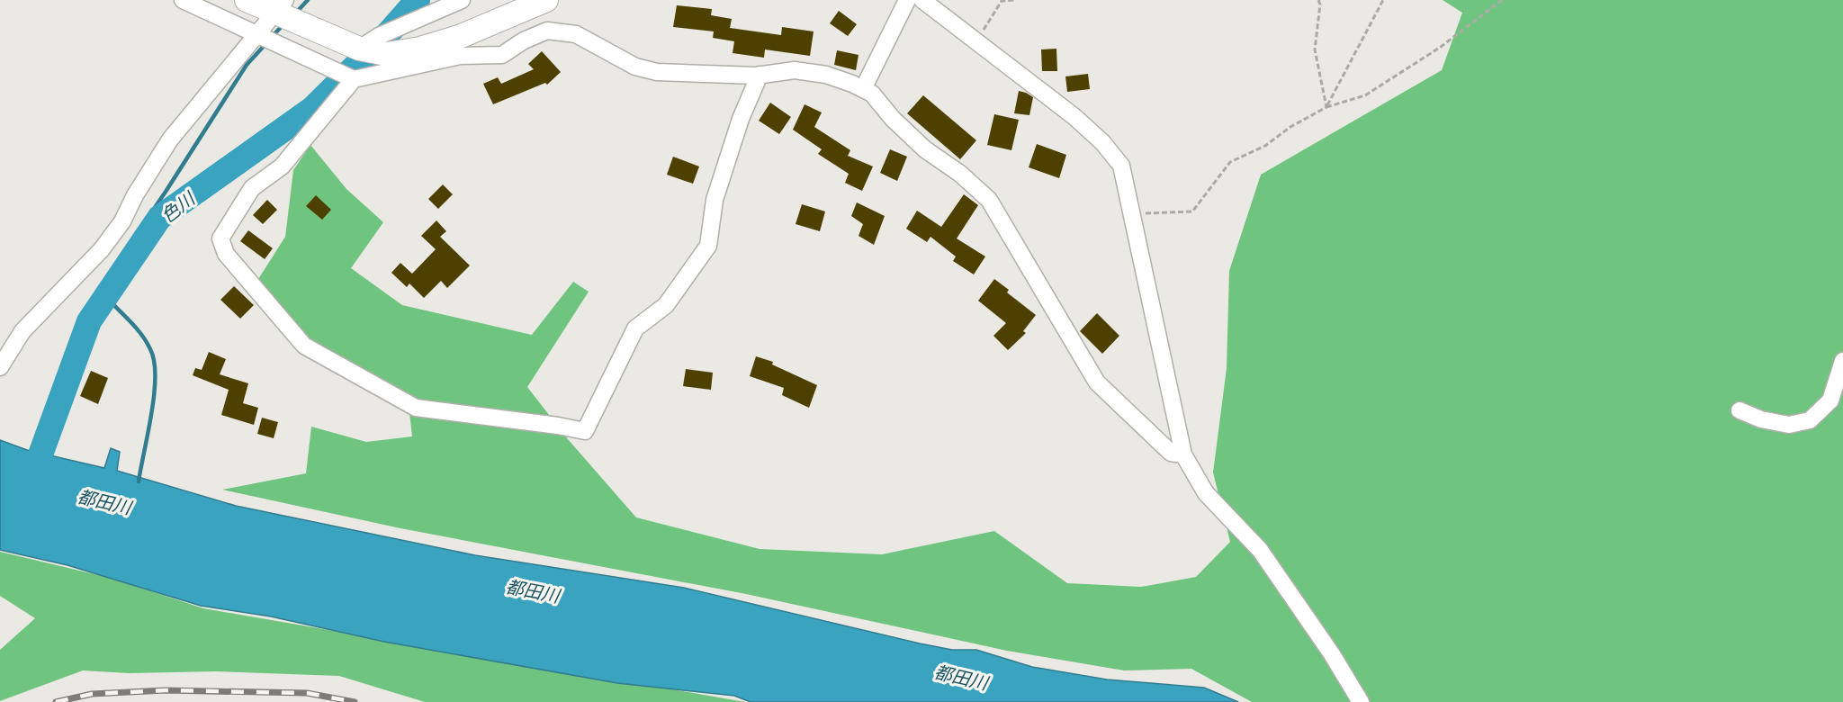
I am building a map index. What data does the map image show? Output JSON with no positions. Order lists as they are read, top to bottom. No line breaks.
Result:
{"water":["色川","都田川"]}
